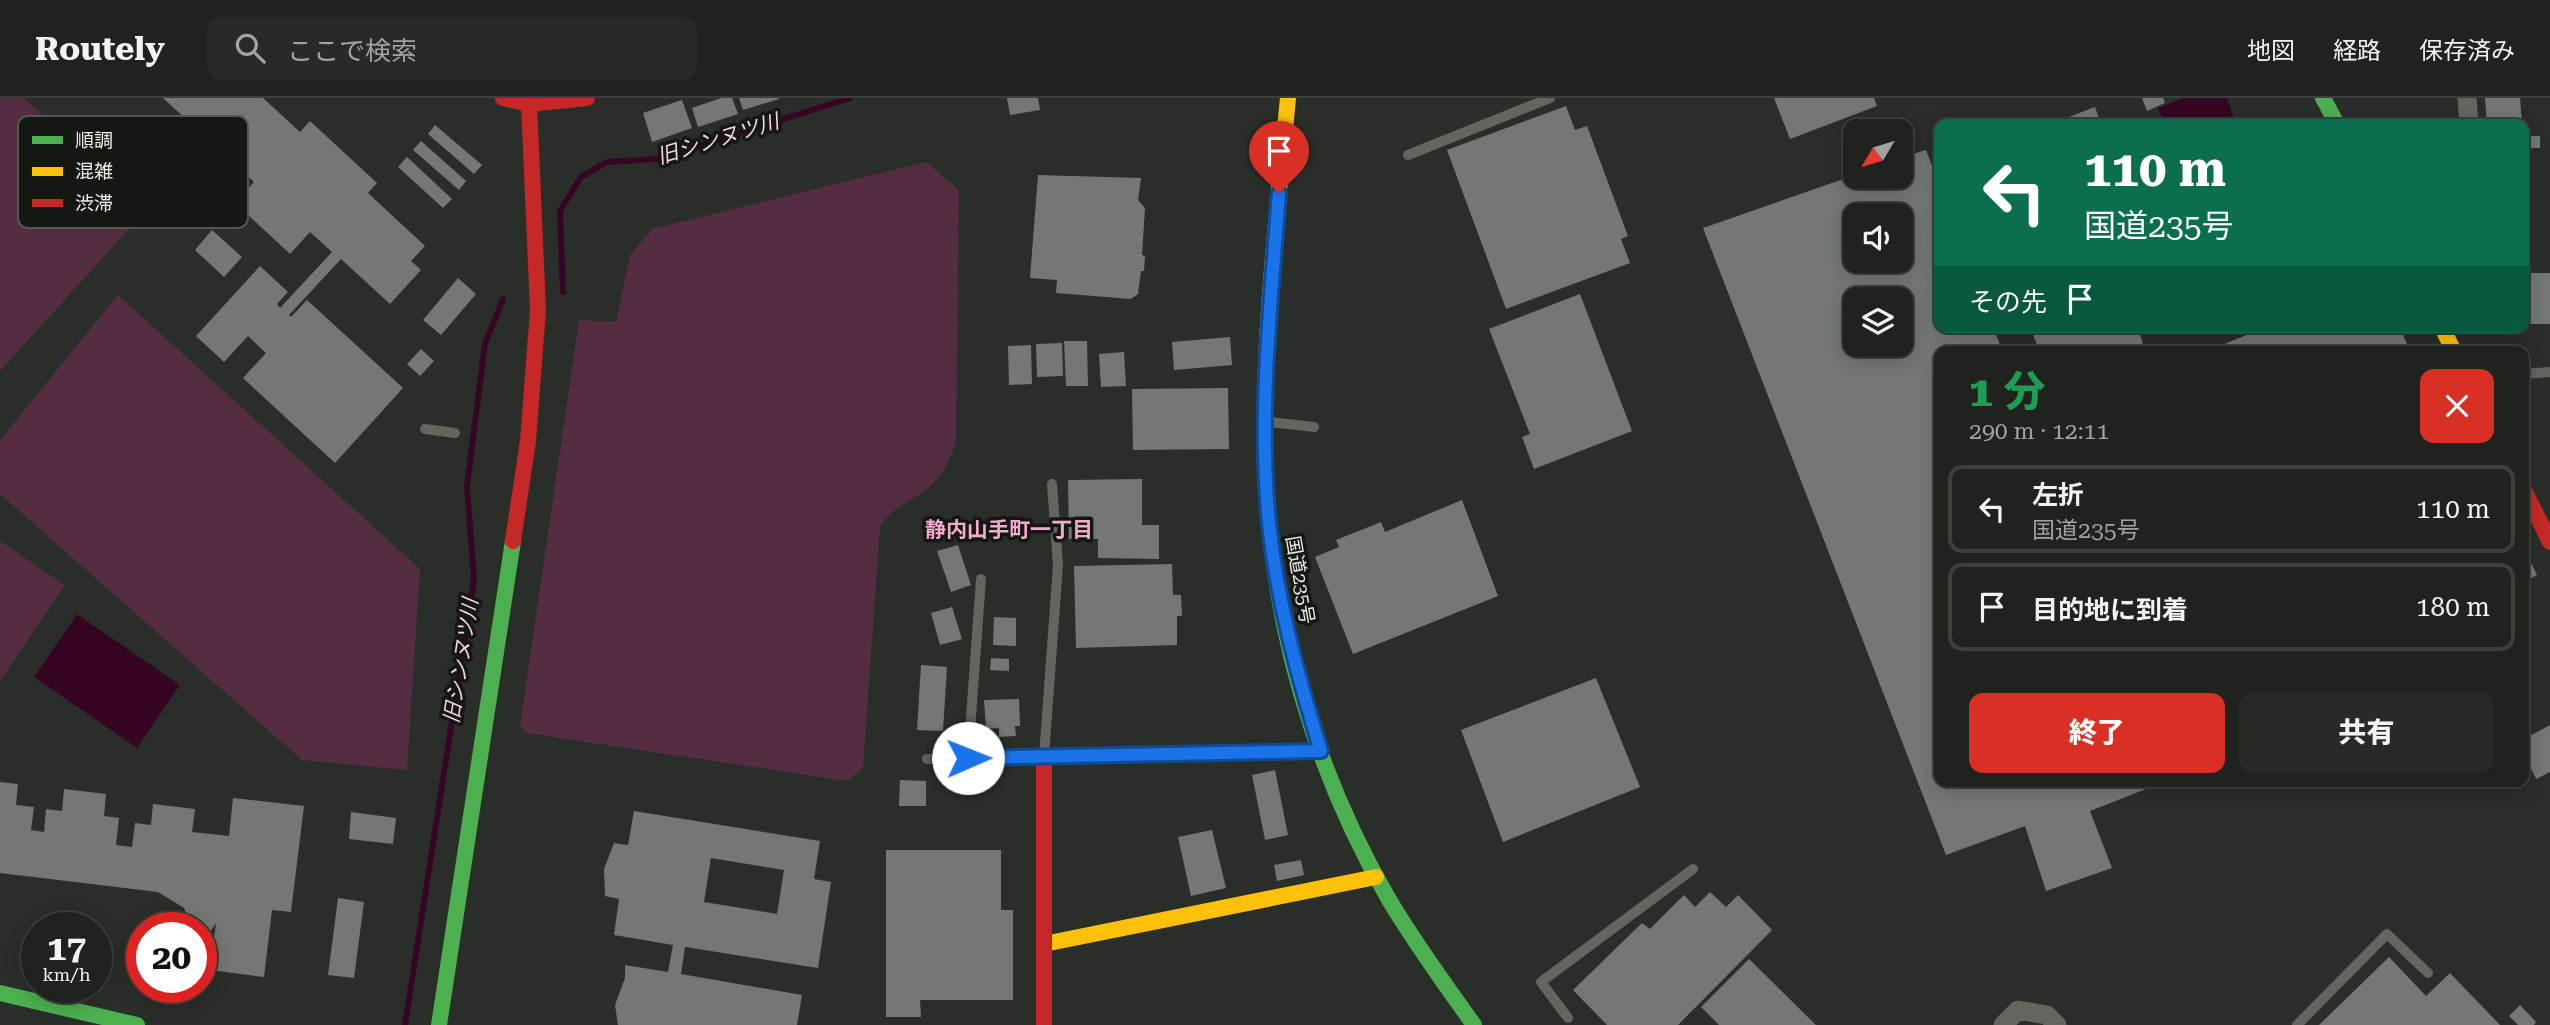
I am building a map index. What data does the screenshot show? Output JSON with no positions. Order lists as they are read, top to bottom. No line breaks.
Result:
{"streets":{"main road":["国道235号"]},"districts":["静内山手町一丁目"],"water":["旧シンヌツ川"],"legend":["順調","混雑","渋滞"],"north":"bottom left","page":{"header":"Routely","search":"ここで検索","nav":["地図","経路","保存済み"],"turn":["110 m","国道235号"],"then":"その先","heading":["1 分","290 m · 12:11"],"list":[{"name":"左折","note":"国道235号","value":"110 m"},{"name":"目的地に到着","value":"180 m"}],"buttons":["終了","共有"],"speed":"17 km/h","limit":"20"}}
